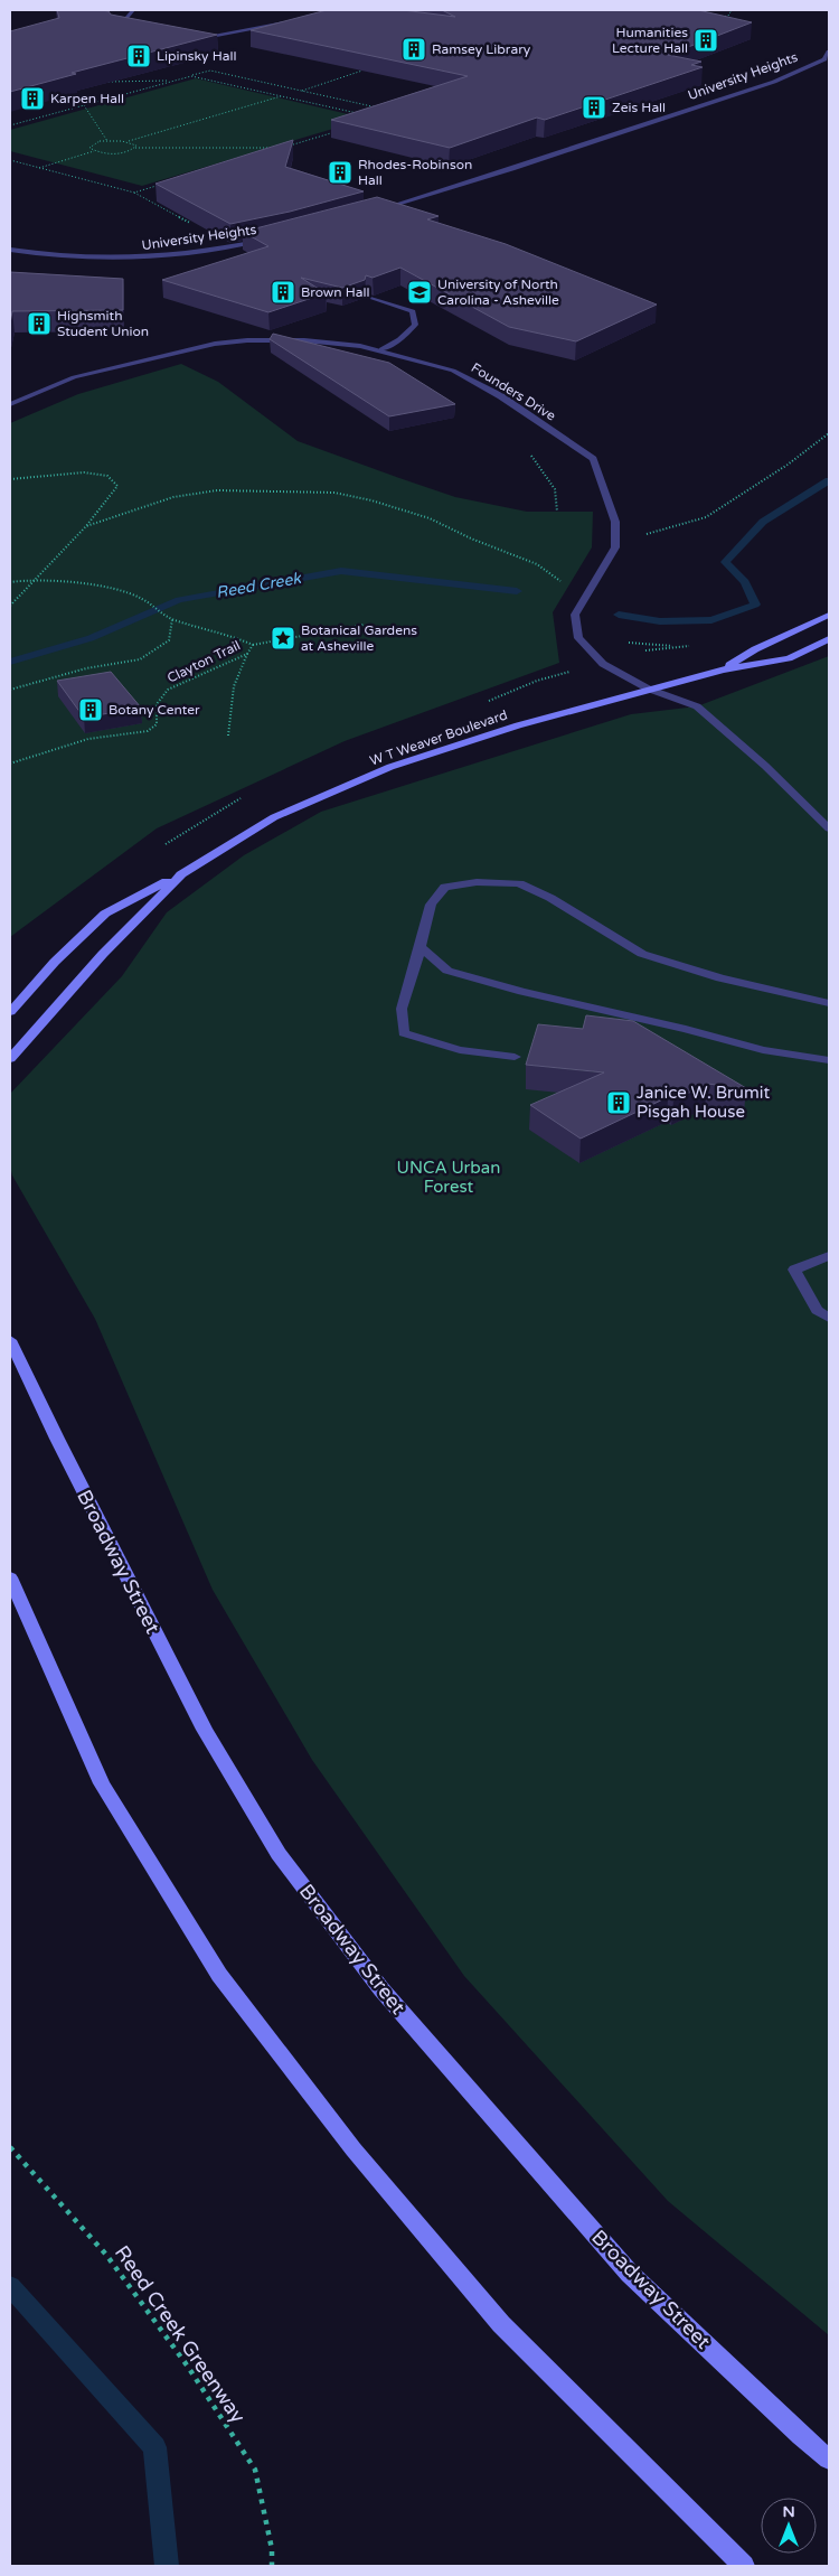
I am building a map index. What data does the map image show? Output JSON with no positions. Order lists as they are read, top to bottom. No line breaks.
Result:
{"streets":{"main road":["W T Weaver Boulevard","Broadway Street"],"street":["University Heights","Founders Drive"],"path":["Clayton Trail","Reed Creek Greenway"]},"water":["Reed Creek"],"parks":["UNCA Urban Forest"],"places":{"building":["Humanities Lecture Hall","Ramsey Library","Lipinsky Hall","Karpen Hall","Zeis Hall","Rhodes-Robinson Hall","Brown Hall","Highsmith Student Union","Botany Center","Janice W. Brumit Pisgah House"],"school or university":["University of North Carolina - Asheville"],"place":["Botanical Gardens at Asheville"]},"north":"top"}
